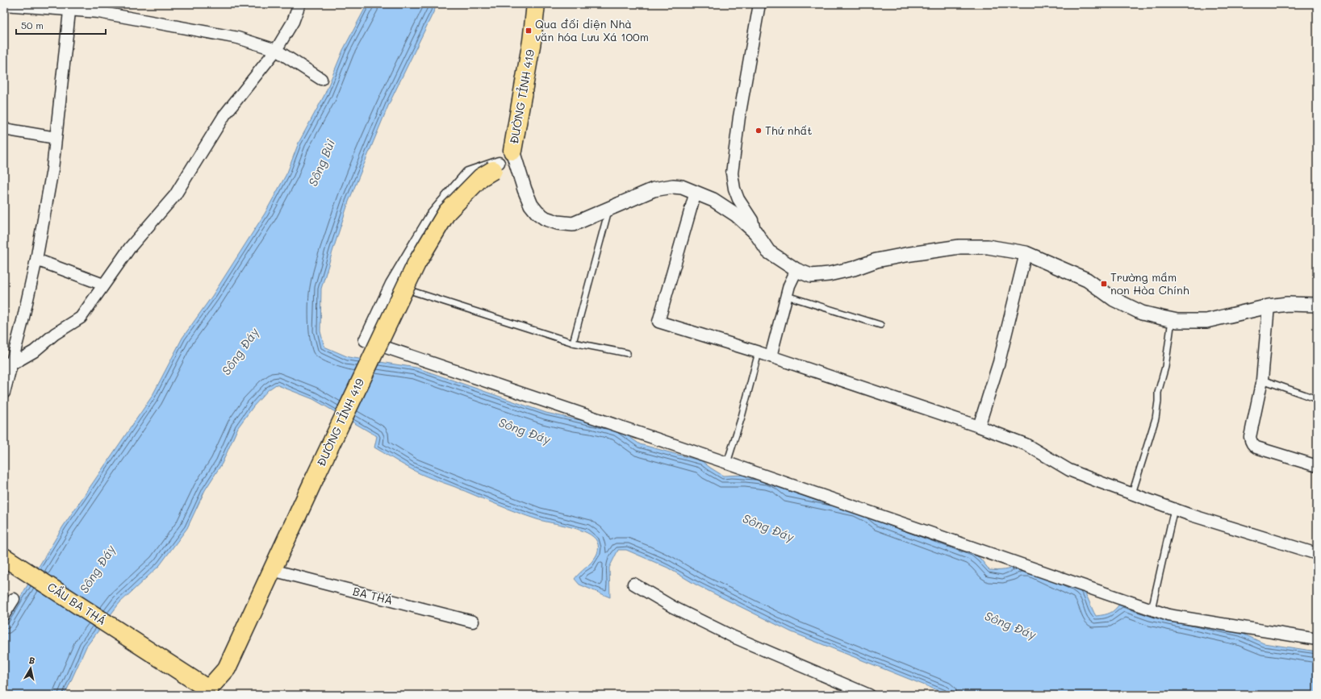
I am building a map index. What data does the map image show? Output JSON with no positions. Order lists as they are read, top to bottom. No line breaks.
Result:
{"streets":{"main road":["ĐƯỜNG TỈNH 419","CẦU BA THÁ"],"street":["BA THÁ"]},"crossings":[["ĐƯỜNG TỈNH 419","BA THÁ"],["ĐƯỜNG TỈNH 419","CẦU BA THÁ"]],"water":["Sông Bùi","Sông Đáy"],"places":{"transit":["Qua đối diện Nhà văn hóa Lưu Xá 100m","Trường mầm non Hòa Chính"],"other":["Thứ nhất"]},"scale_bar":"50 m","north":"top"}
